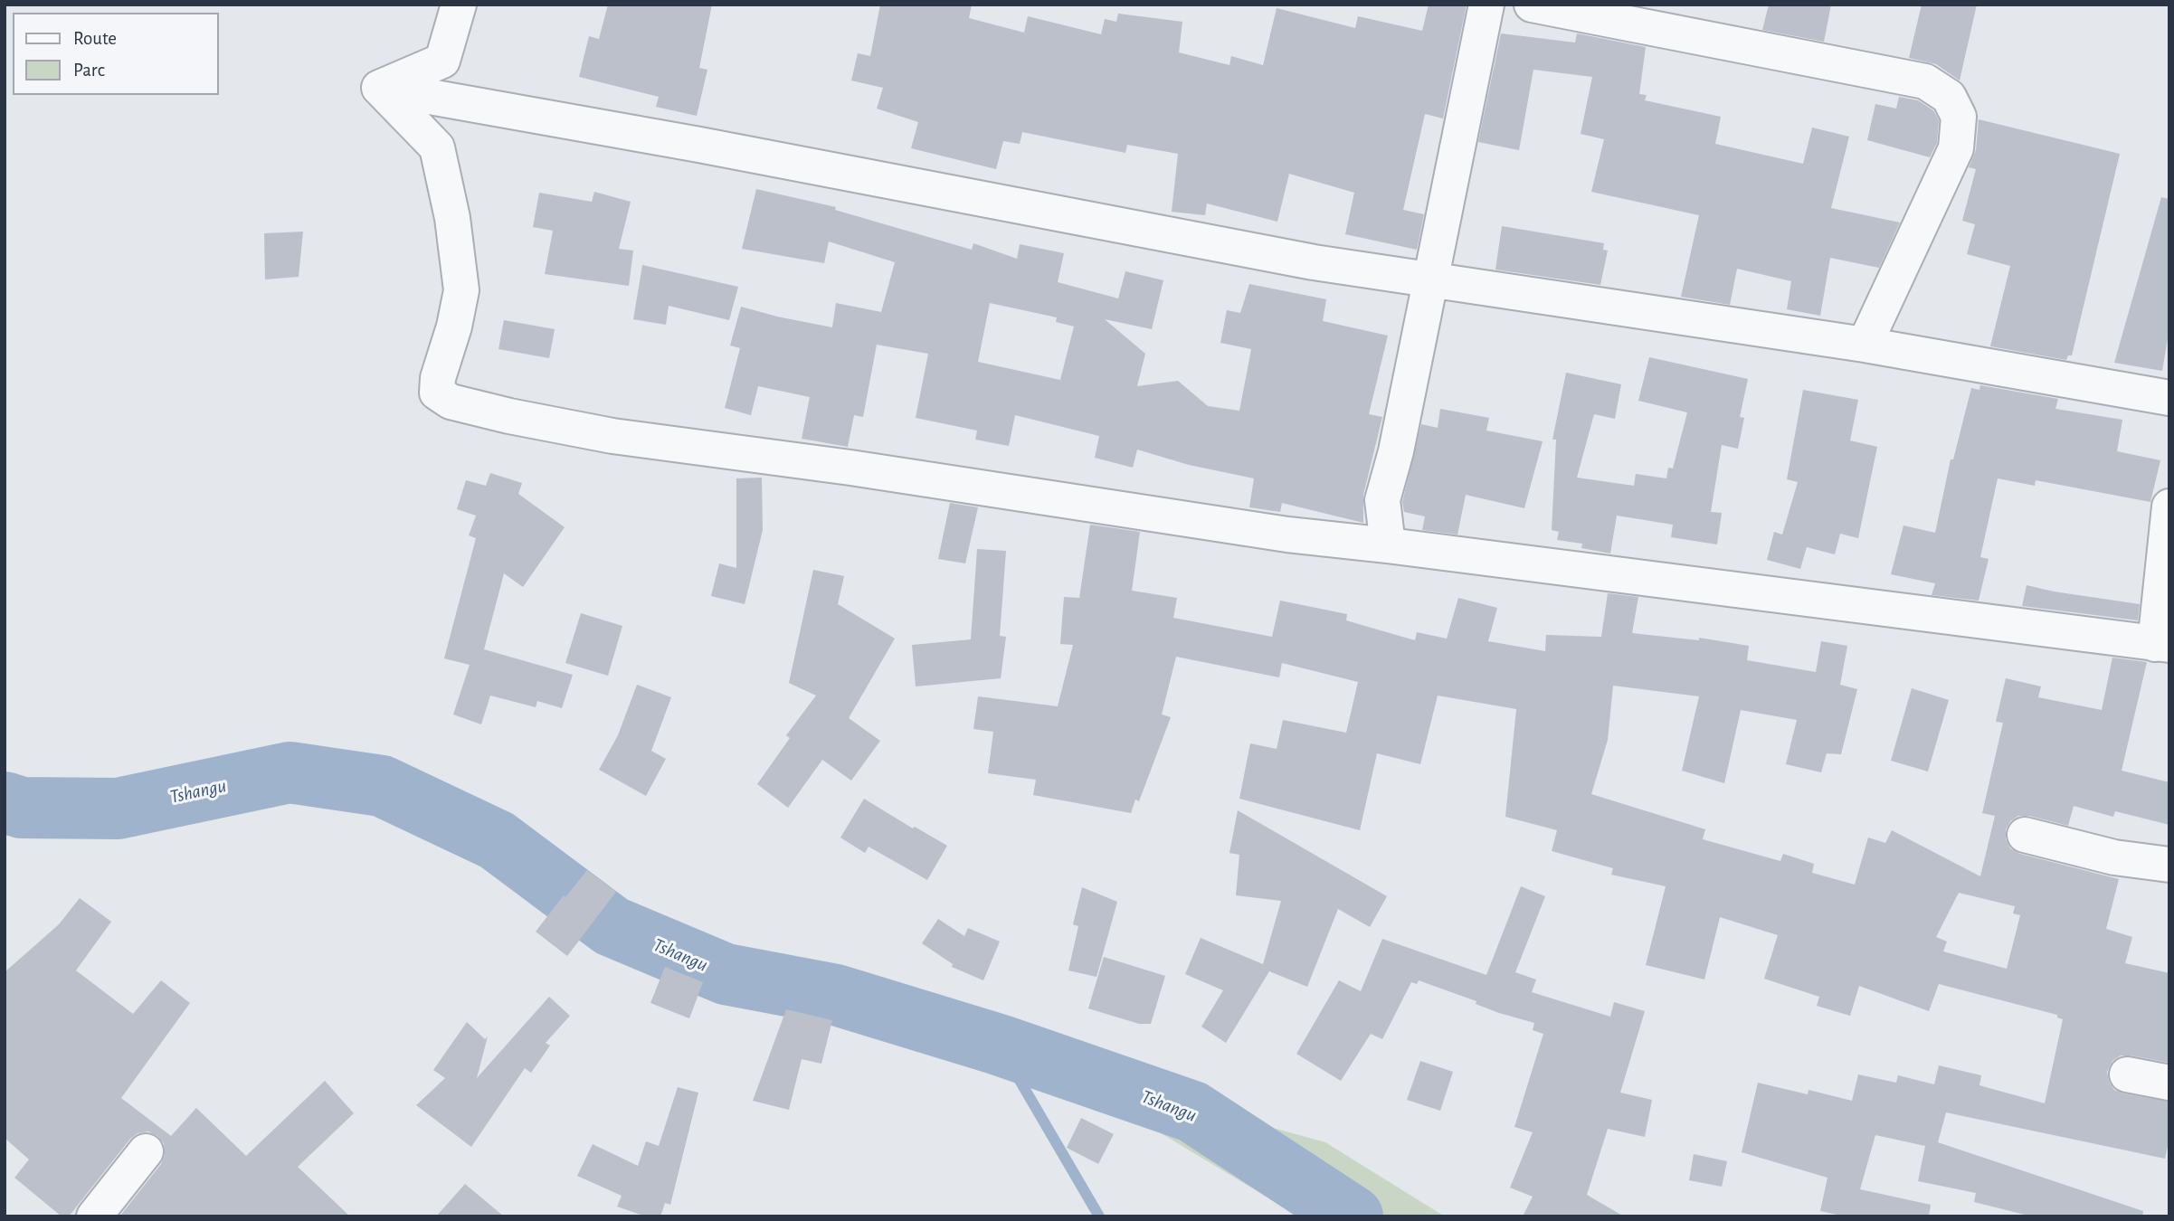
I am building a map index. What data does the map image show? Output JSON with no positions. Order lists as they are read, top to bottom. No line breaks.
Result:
{"water":["Tshangu"],"legend":["Route","Parc"]}
